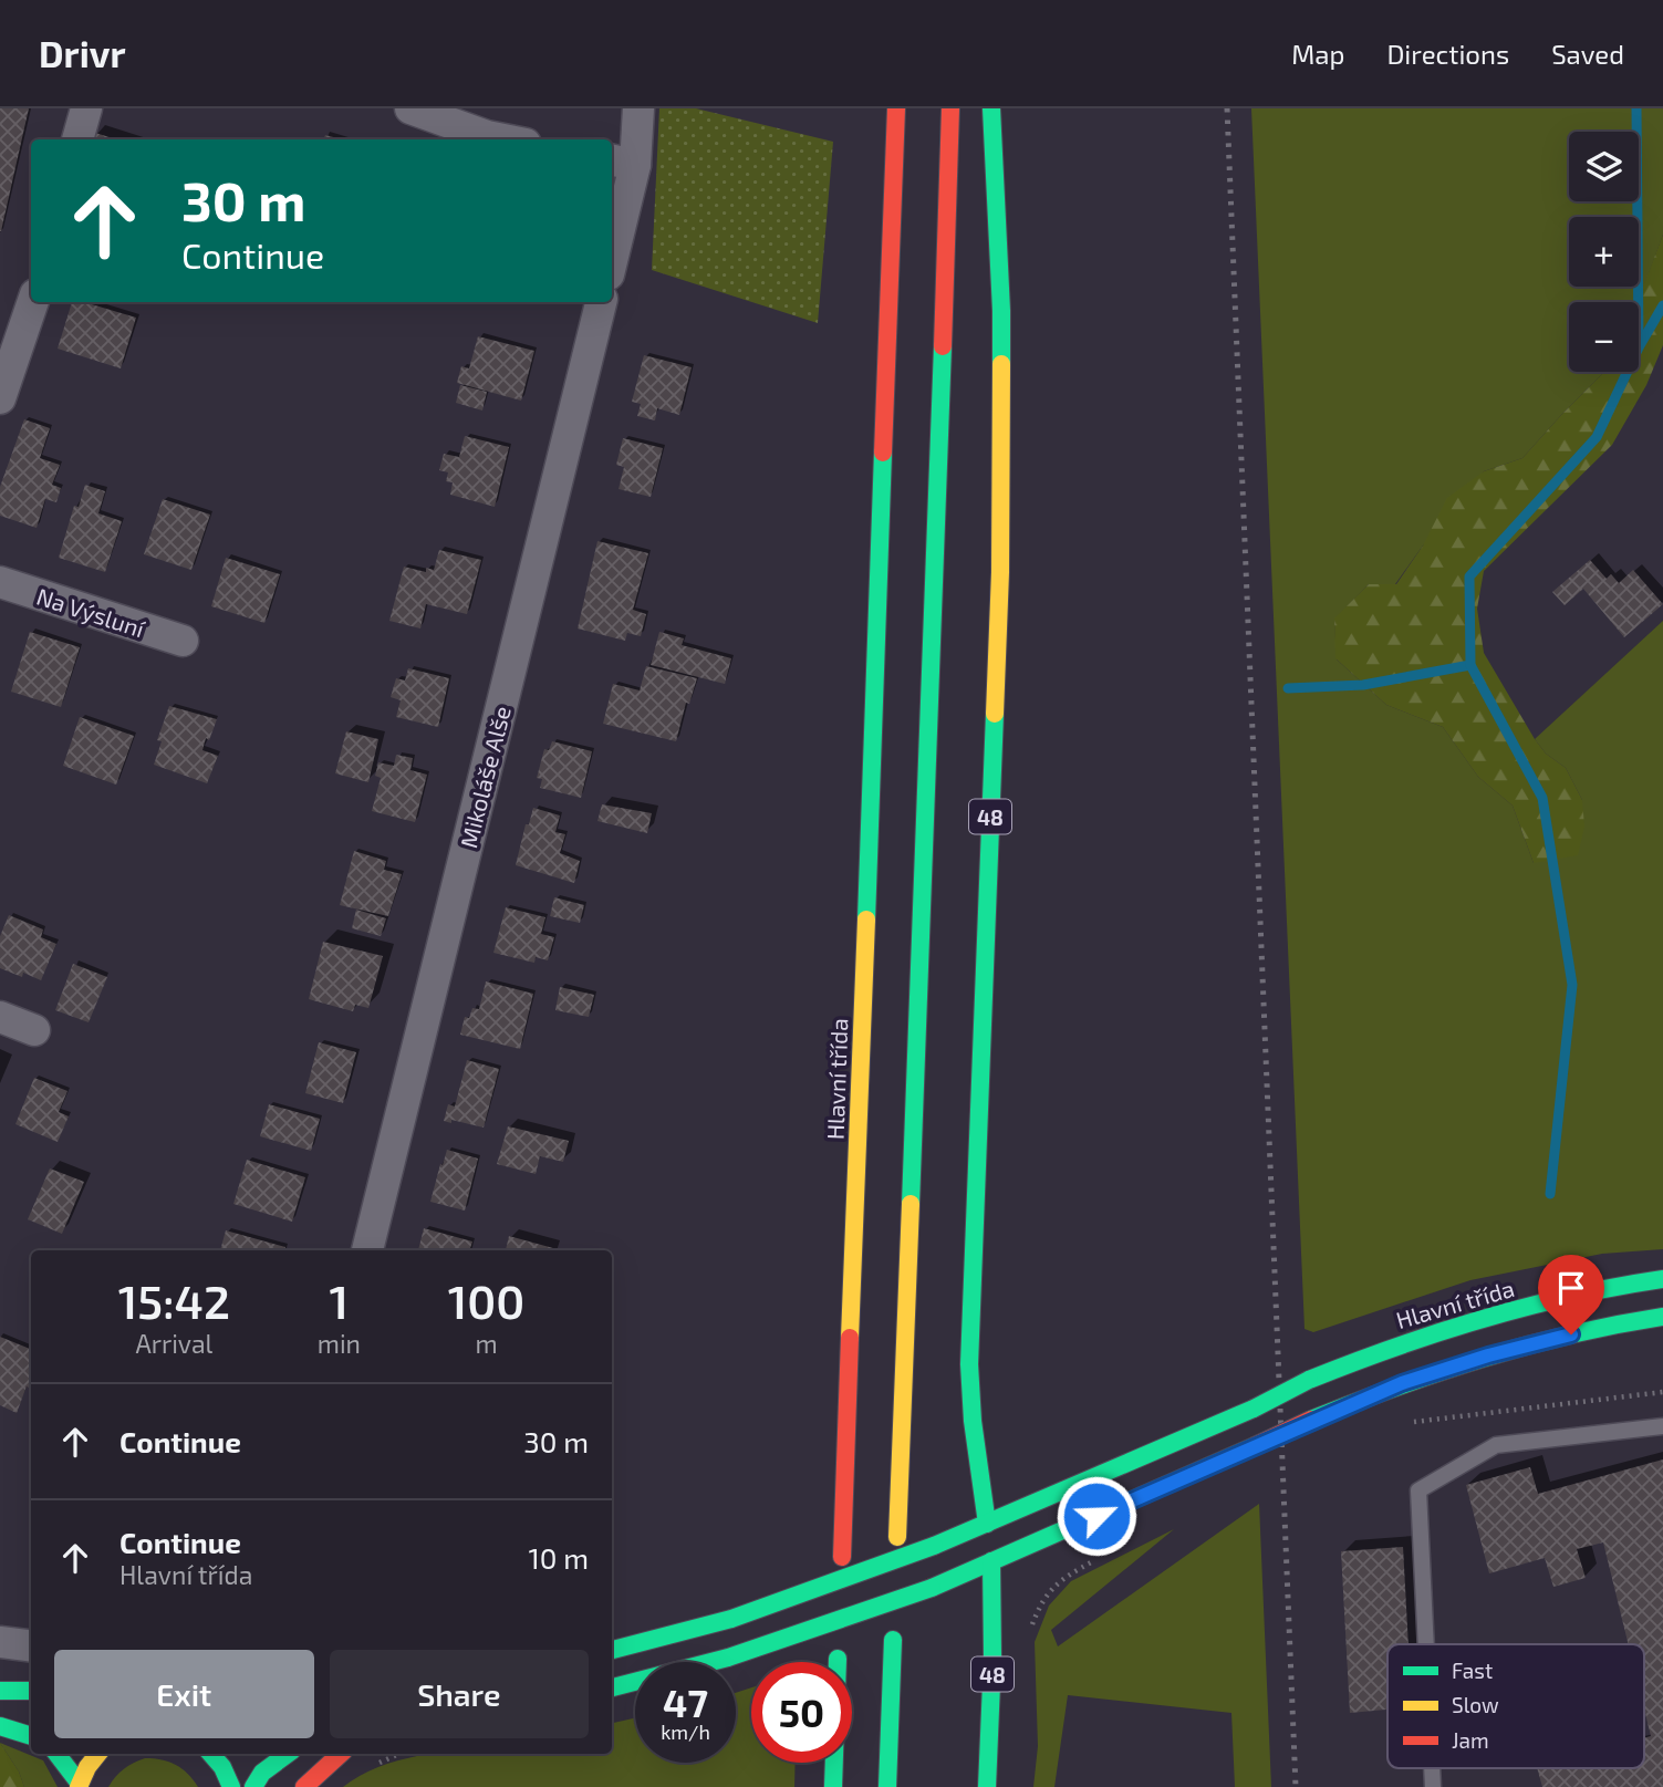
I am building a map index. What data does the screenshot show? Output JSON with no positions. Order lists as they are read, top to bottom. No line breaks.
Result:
{"streets":{"main road":["48","Hlavní třída"],"street":["Na Výsluní","Mikoláše Alše"]},"crossings":[["48","Hlavní třída"]],"legend":["Fast","Slow","Jam"],"page":{"header":"Drivr","nav":["Map","Directions","Saved"],"map_buttons":["+","−"],"turn":["30 m","Continue"],"eta":["15:42","Arrival","1","min","100","m"],"list":[{"name":"Continue","value":"30 m"},{"name":"Continue","note":"Hlavní třída","value":"10 m"}],"buttons":["Exit","Share"],"speed":"47 km/h","limit":"50"}}
